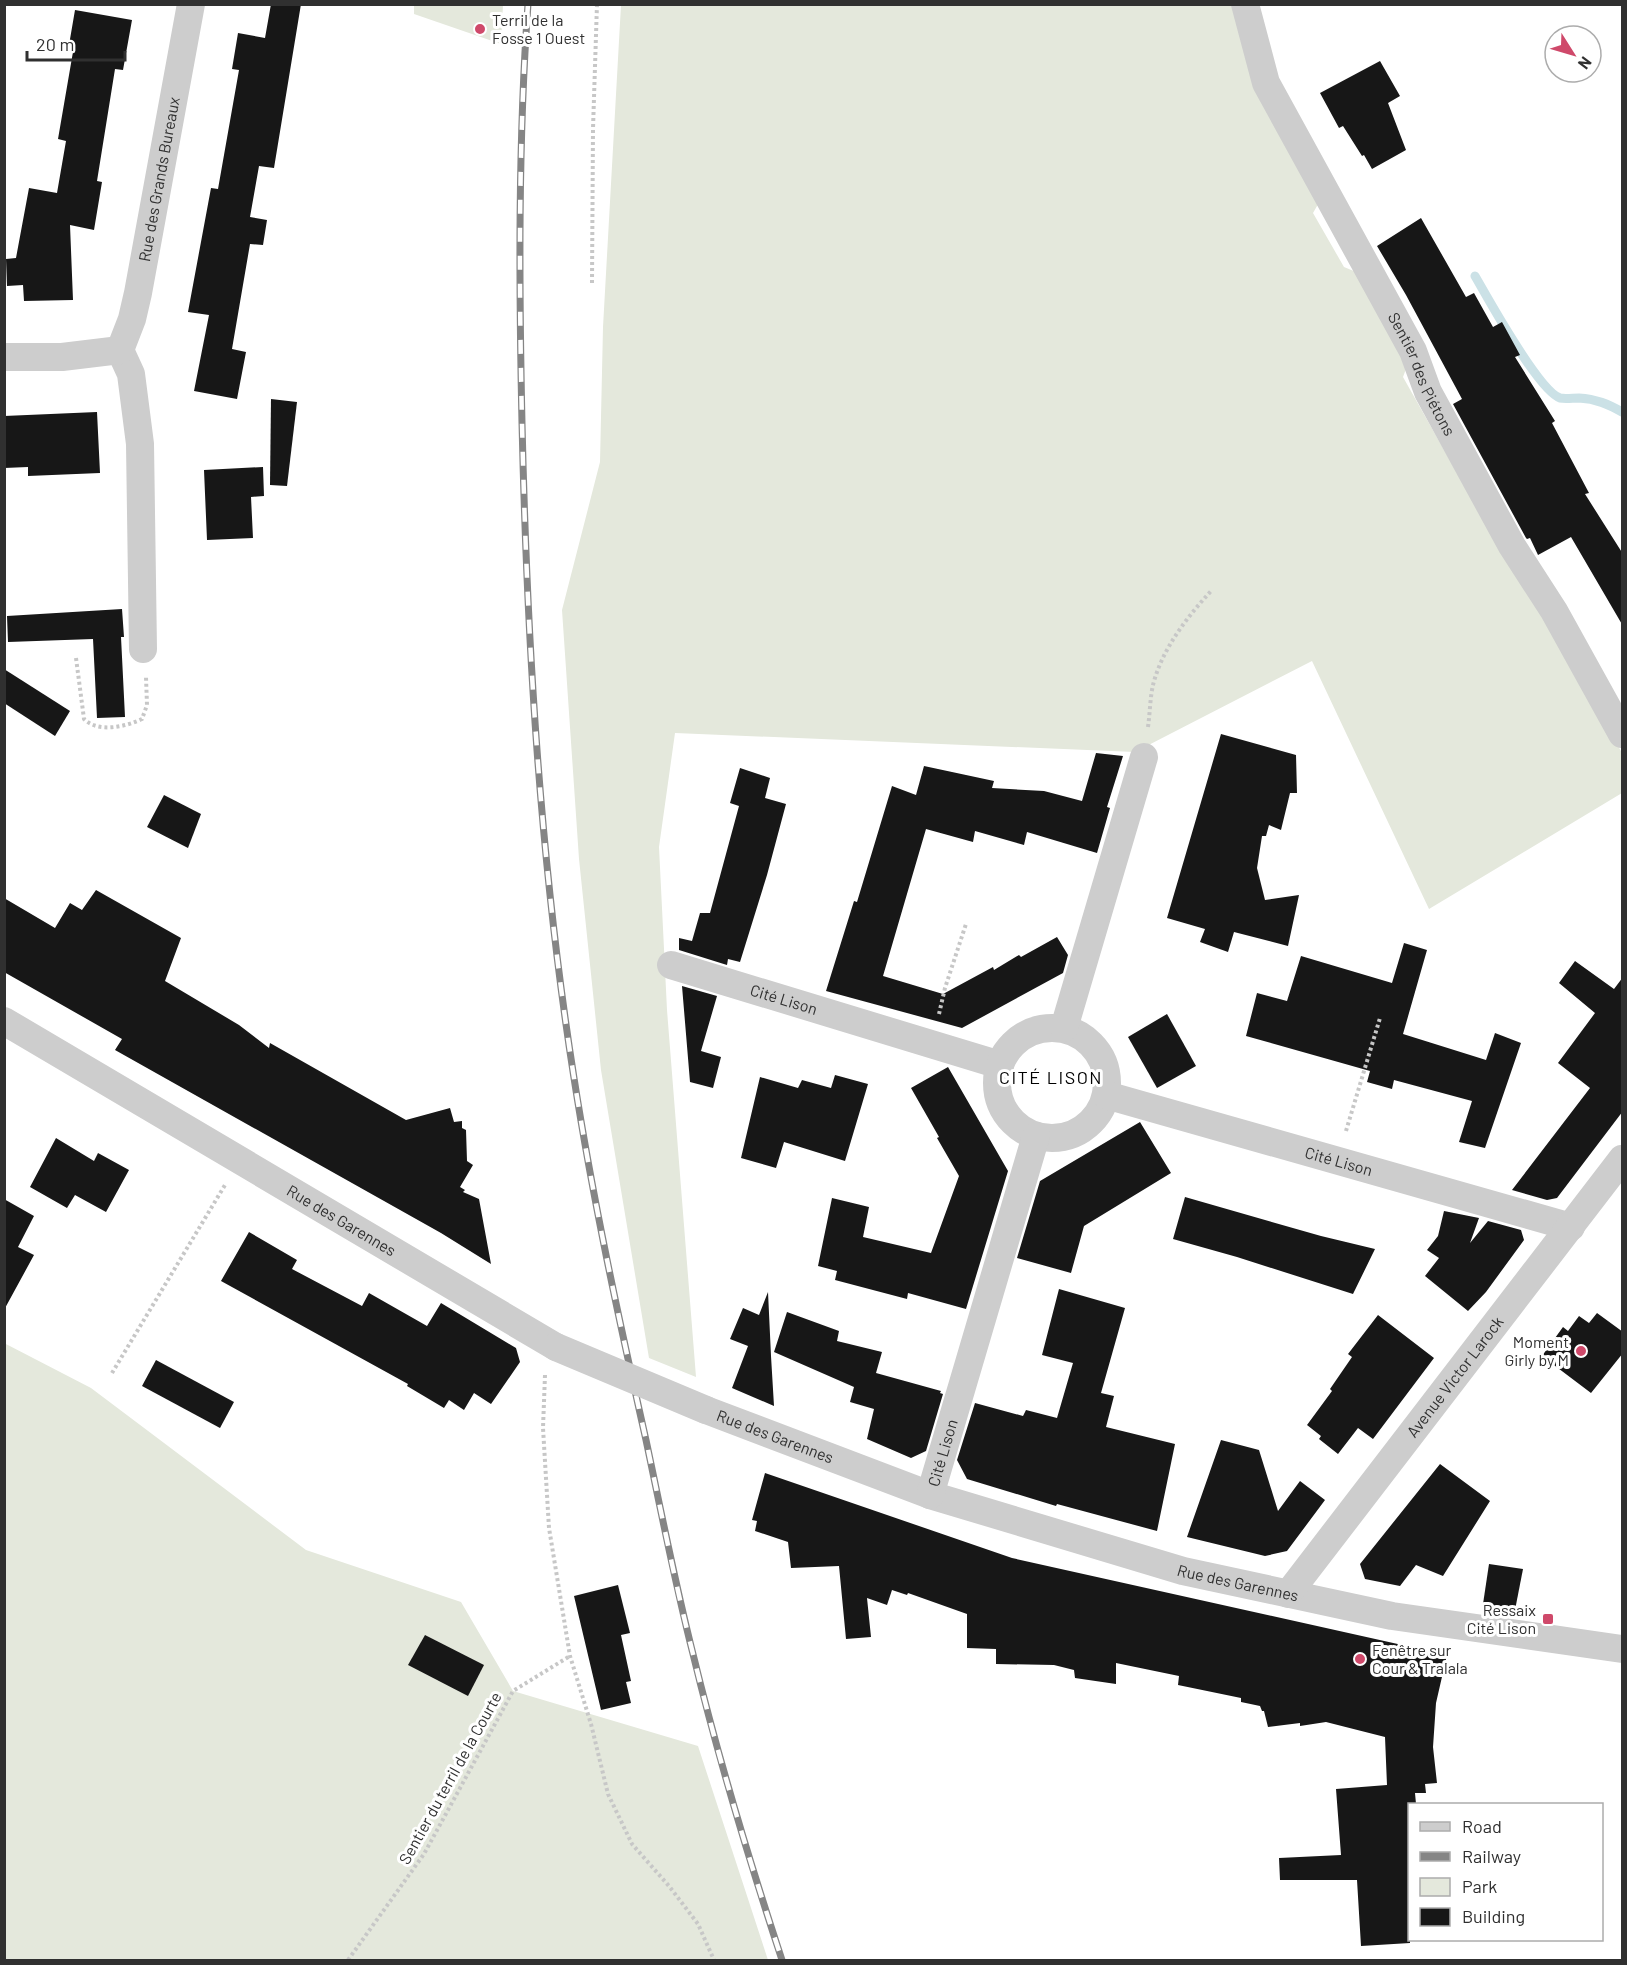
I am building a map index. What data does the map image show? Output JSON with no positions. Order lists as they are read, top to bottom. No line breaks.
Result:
{"streets":{"street":["Rue des Grands Bureaux","Sentier des Piétons","Cité Lison","Rue des Garennes","Avenue Victor Larock"],"path":["Sentier du terril de la Courte"]},"crossings":[["Cité Lison","Rue des Garennes"],["Cité Lison","Avenue Victor Larock"],["Rue des Garennes","Avenue Victor Larock"]],"districts":["CITÉ LISON"],"places":{"other":["Terril de la Fosse 1 Ouest","Moment Girly by M","Fenêtre sur Cour & Tralala"],"transit":["Ressaix Cité Lison"]},"legend":["Road","Railway","Park","Building"],"scale_bar":"20 m","north":"bottom right"}
